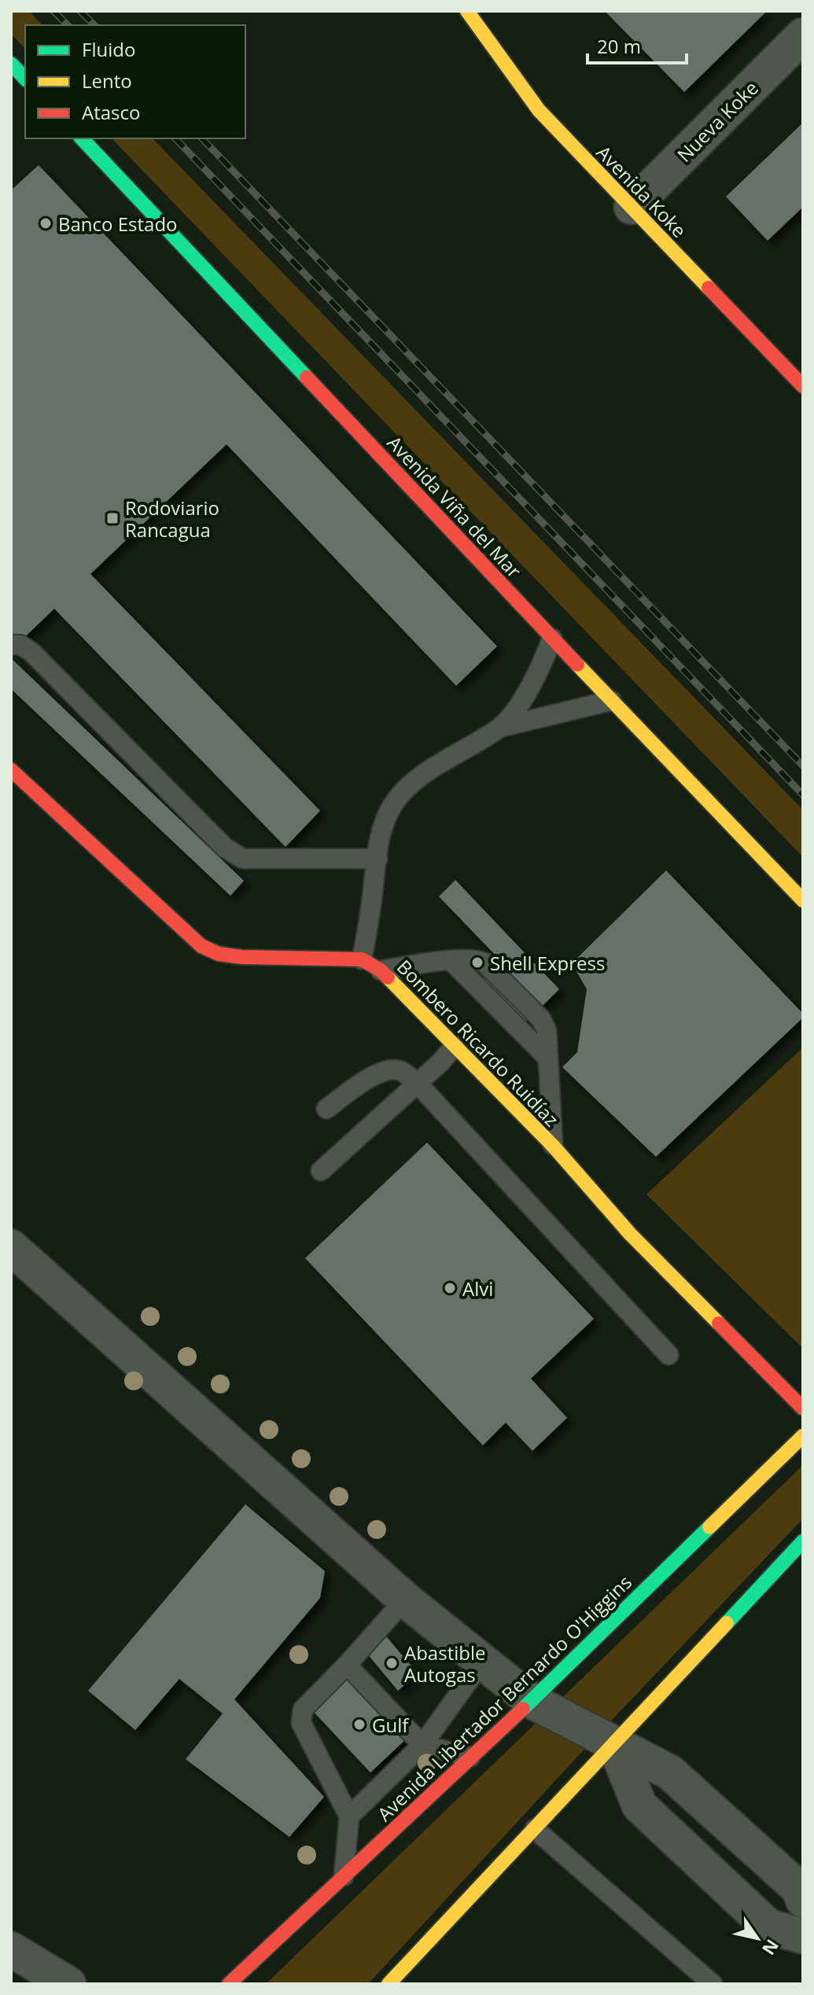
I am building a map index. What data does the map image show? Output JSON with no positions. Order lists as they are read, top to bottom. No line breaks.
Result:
{"streets":{"street":["Nueva Koke","Avenida Koke","Avenida Viña del Mar","Bombero Ricardo Ruidíaz","Avenida Libertador Bernardo O'Higgins"]},"crossings":[["Nueva Koke","Avenida Koke"]],"places":{"other":["Banco Estado","Shell Express","Alvi","Abastible Autogas","Gulf"],"transit":["Rodoviario Rancagua"]},"legend":["Fluido","Lento","Atasco"],"scale_bar":"20 m","north":"bottom right"}
